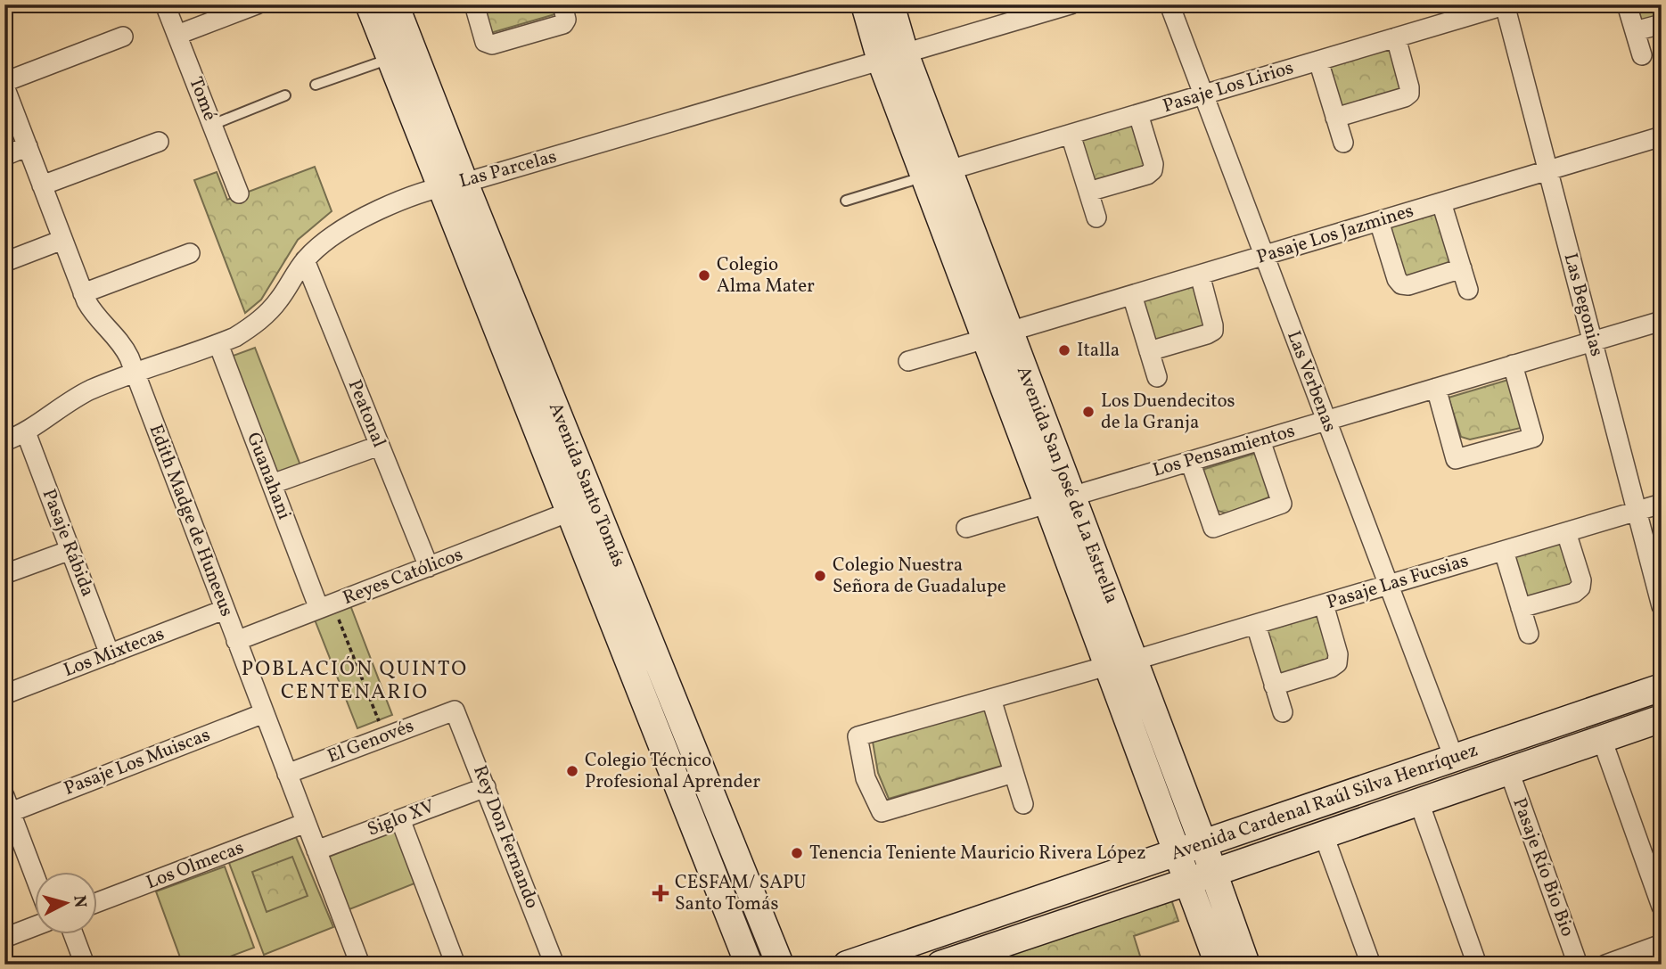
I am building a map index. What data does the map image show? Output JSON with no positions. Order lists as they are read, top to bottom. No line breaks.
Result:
{"streets":{"main road":["Avenida Santo Tomás","Avenida San José de La Estrella","Avenida Cardenal Raúl Silva Henríquez"],"street":["Pasaje Los Lirios","Tomé","Las Parcelas","Pasaje Los Jazmines","Las Begonias","Las Verbenas","Peatonal","Los Pensamientos","Guanahani","Edith Madge de Huneeus","Pasaje Rábida","Reyes Católicos","Pasaje Las Fucsias","Los Mixtecas","El Genovés","Pasaje Los Muiscas","Siglo XV","Rey Don Fernando","Los Olmecas","Pasaje Río Bio Bio"]},"crossings":[["Pasaje Los Lirios","Las Begonias"],["Pasaje Los Lirios","Las Verbenas"],["Pasaje Los Lirios","Avenida San José de La Estrella"],["Las Parcelas","Peatonal"],["Las Parcelas","Guanahani"],["Las Parcelas","Avenida Santo Tomás"],["Las Parcelas","Avenida San José de La Estrella"],["Las Parcelas","Edith Madge de Huneeus"],["Las Parcelas","Pasaje Rábida"],["Pasaje Los Jazmines","Las Begonias"],["Pasaje Los Jazmines","Las Verbenas"],["Pasaje Los Jazmines","Avenida San José de La Estrella"],["Las Begonias","Los Pensamientos"],["Las Begonias","Pasaje Las Fucsias"],["Las Verbenas","Los Pensamientos"],["Las Verbenas","Pasaje Las Fucsias"],["Las Verbenas","Avenida Cardenal Raúl Silva Henríquez"],["Peatonal","Reyes Católicos"],["Los Pensamientos","Avenida San José de La Estrella"],["Guanahani","Reyes Católicos"],["Avenida Santo Tomás","Reyes Católicos"],["Avenida San José de La Estrella","Pasaje Las Fucsias"],["Avenida San José de La Estrella","Avenida Cardenal Raúl Silva Henríquez"],["Edith Madge de Huneeus","Reyes Católicos"],["Edith Madge de Huneeus","Los Mixtecas"],["Edith Madge de Huneeus","El Genovés"],["Edith Madge de Huneeus","Pasaje Los Muiscas"],["Edith Madge de Huneeus","Siglo XV"],["Edith Madge de Huneeus","Los Olmecas"],["Pasaje Rábida","Los Mixtecas"],["El Genovés","Rey Don Fernando"],["Avenida Cardenal Raúl Silva Henríquez","Pasaje Río Bio Bio"],["Siglo XV","Rey Don Fernando"]],"districts":["POBLACIÓN QUINTO CENTENARIO"],"places":{"other":["Colegio Alma Mater","Italla","Los Duendecitos de la Granja","Colegio Nuestra Señora de Guadalupe","Colegio Técnico Profesional Aprender","Tenencia Teniente Mauricio Rivera López"],"health":["CESFAM/ SAPU Santo Tomás"]},"north":"right"}
